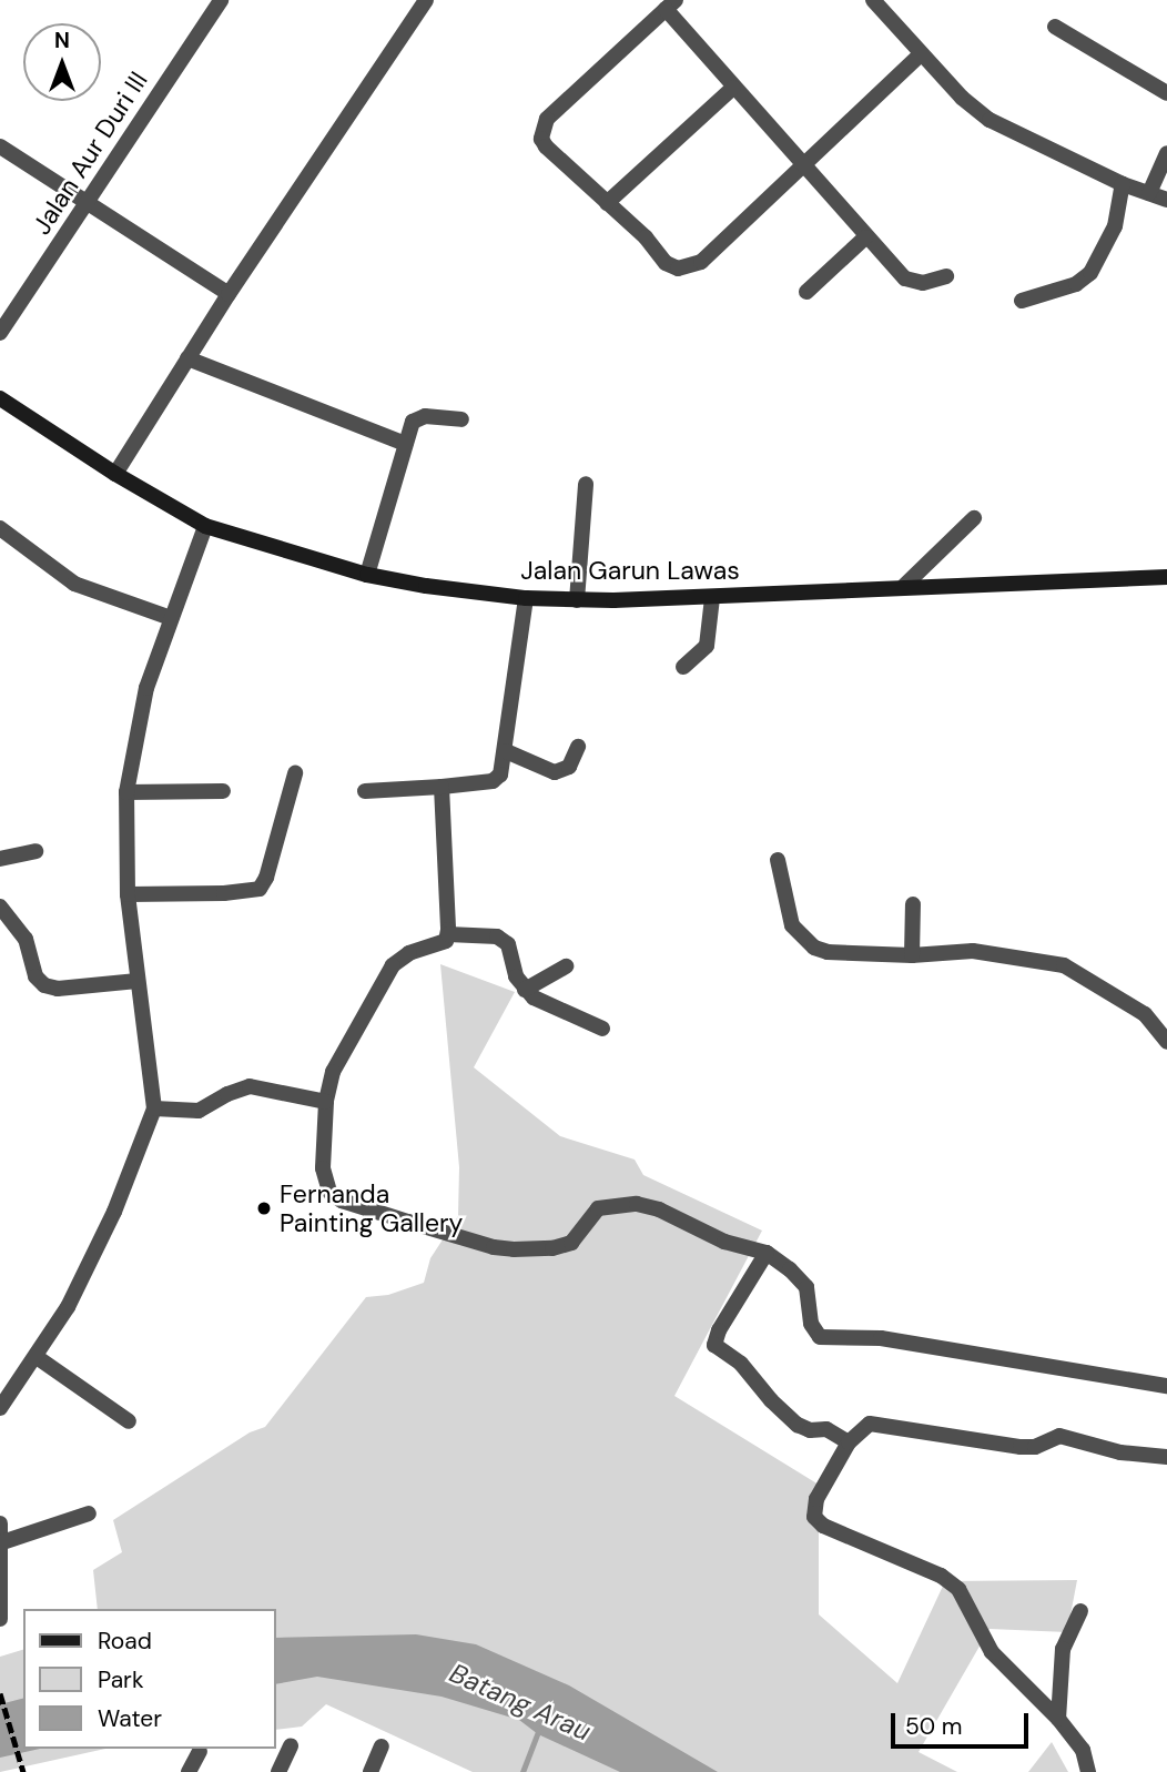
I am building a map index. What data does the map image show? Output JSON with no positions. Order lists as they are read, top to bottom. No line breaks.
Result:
{"streets":{"main road":["Jalan Garun Lawas"],"street":["Jalan Aur Duri III"]},"water":["Batang Arau"],"places":["Fernanda Painting Gallery"],"legend":["Road","Park","Water"],"scale_bar":"50 m","north":"top"}
